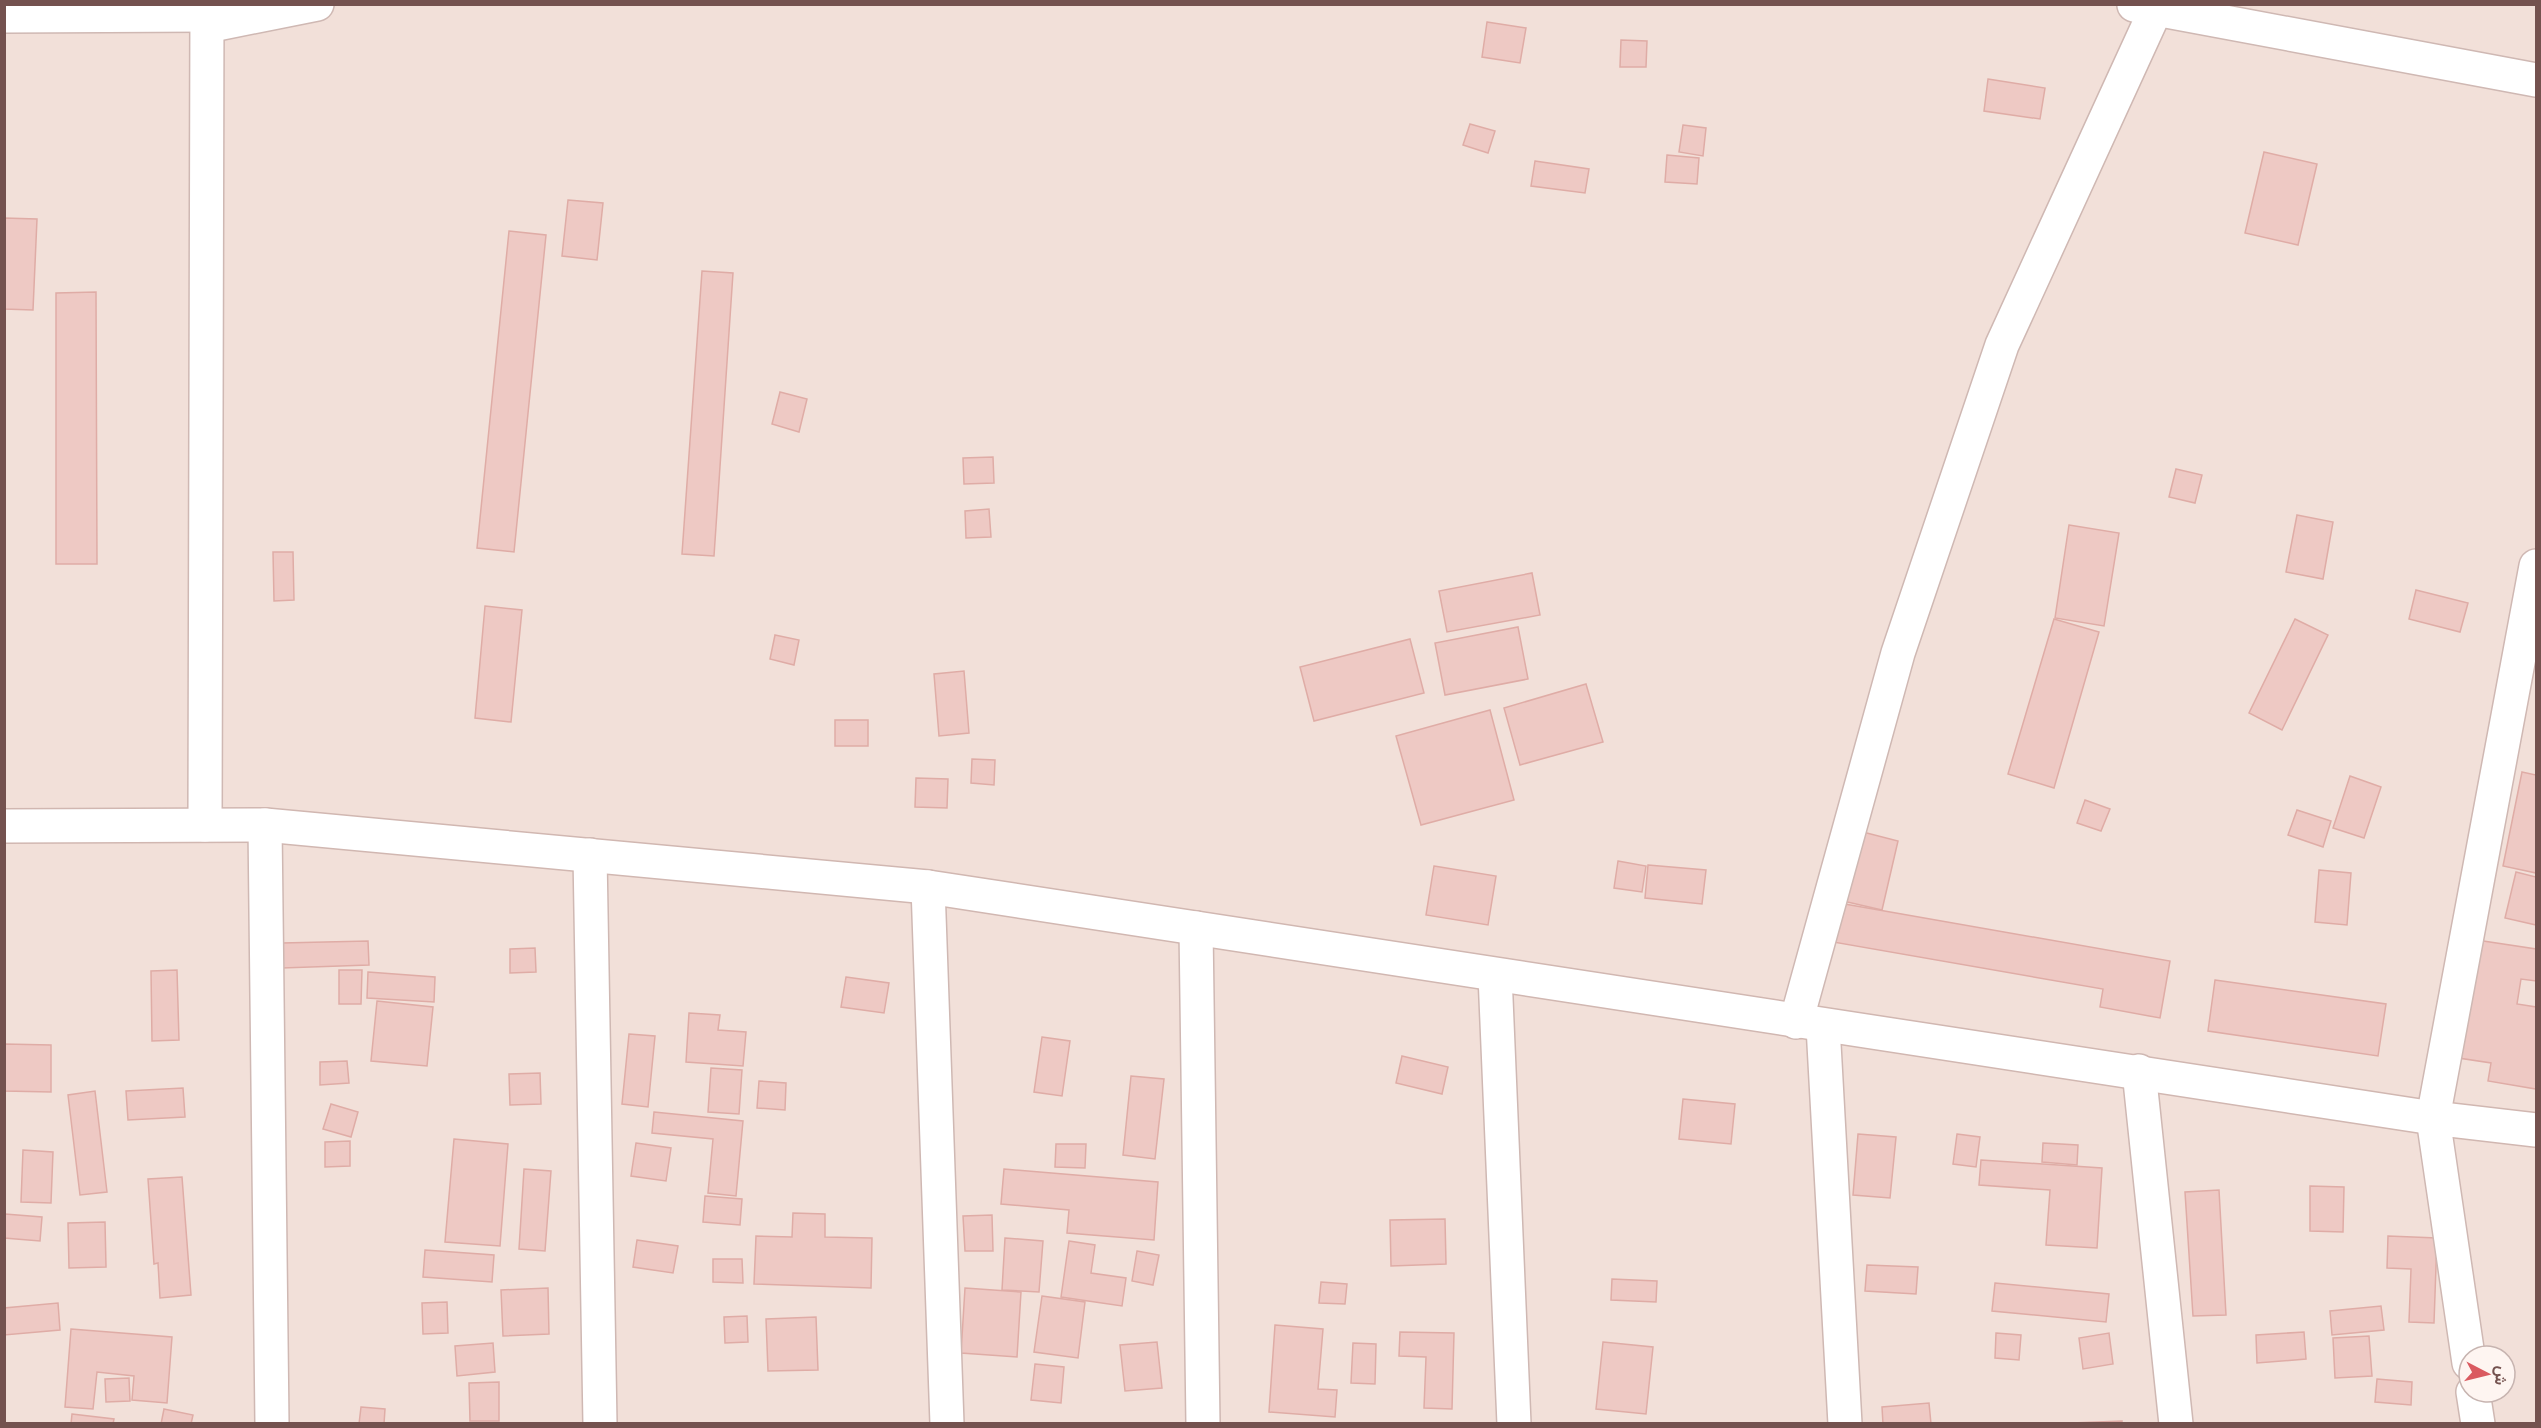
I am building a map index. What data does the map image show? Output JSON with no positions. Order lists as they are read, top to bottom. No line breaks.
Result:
{"north":"right"}
